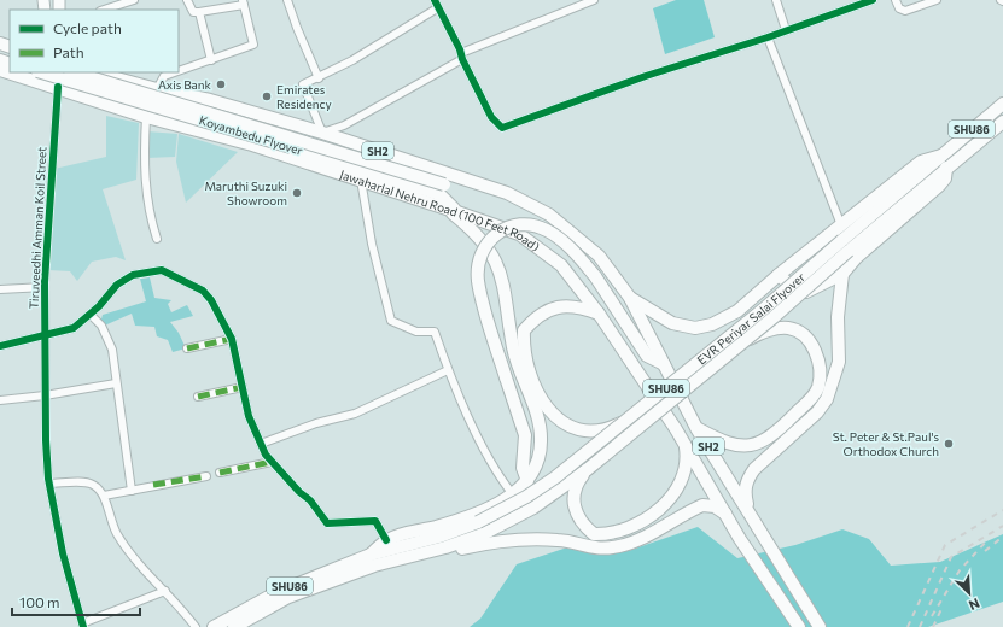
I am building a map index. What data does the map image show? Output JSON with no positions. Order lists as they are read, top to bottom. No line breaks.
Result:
{"streets":{"main road":["SHU86","Koyambedu Flyover","SH2","Jawaharlal Nehru Road (100 Feet Road)","EVR Periyar Salai Flyover"],"street":["Tiruveedhi Amman Koil Street"]},"crossings":[["SHU86","EVR Periyar Salai Flyover"],["Koyambedu Flyover","SH2"],["Koyambedu Flyover","Jawaharlal Nehru Road (100 Feet Road)"],["Jawaharlal Nehru Road (100 Feet Road)","Tiruveedhi Amman Koil Street"]],"places":["Axis Bank","Emirates Residency","Maruthi Suzuki Showroom","St. Peter & St.Paul's Orthodox Church"],"legend":["Cycle path","Path"],"scale_bar":"100 m","north":"bottom right"}
